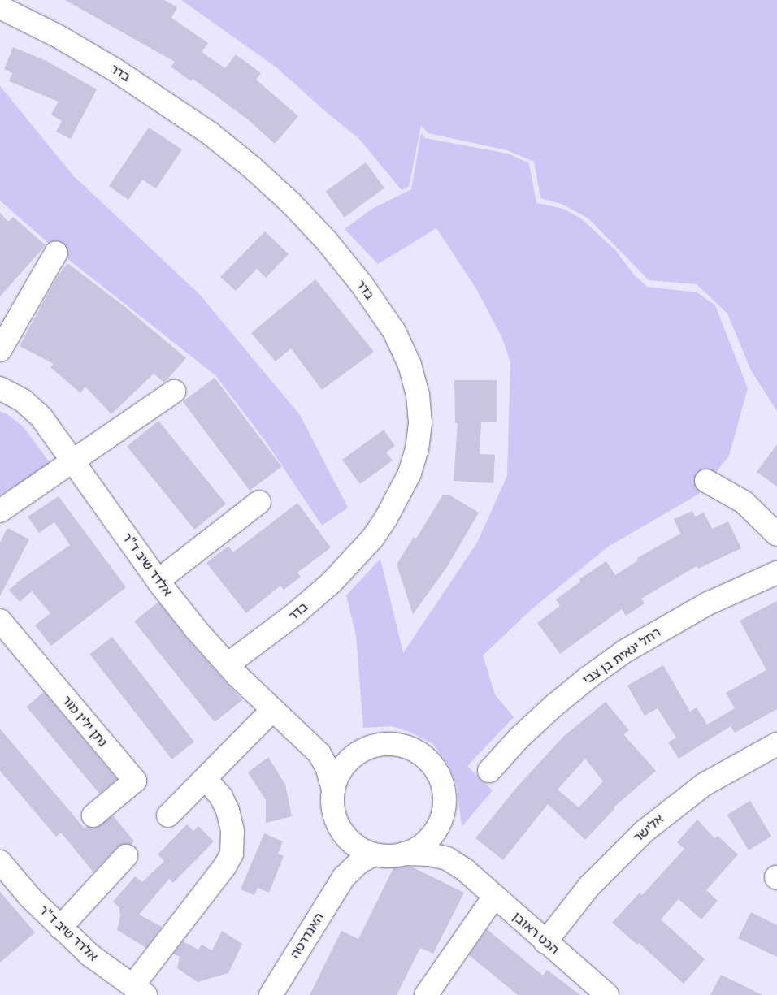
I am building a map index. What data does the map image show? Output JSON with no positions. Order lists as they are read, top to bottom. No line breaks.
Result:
{"streets":{"street":["בדר","אלדד שיב ד\"ר","רחל ינאית בן צבי","נתן ילין מור","אלישר","הכט ראובן","האנדרטה"]},"crossings":[["בדר","אלדד שיב ד\"ר"],["אלישר","הכט ראובן"],["הכט ראובן","האנדרטה"]]}
